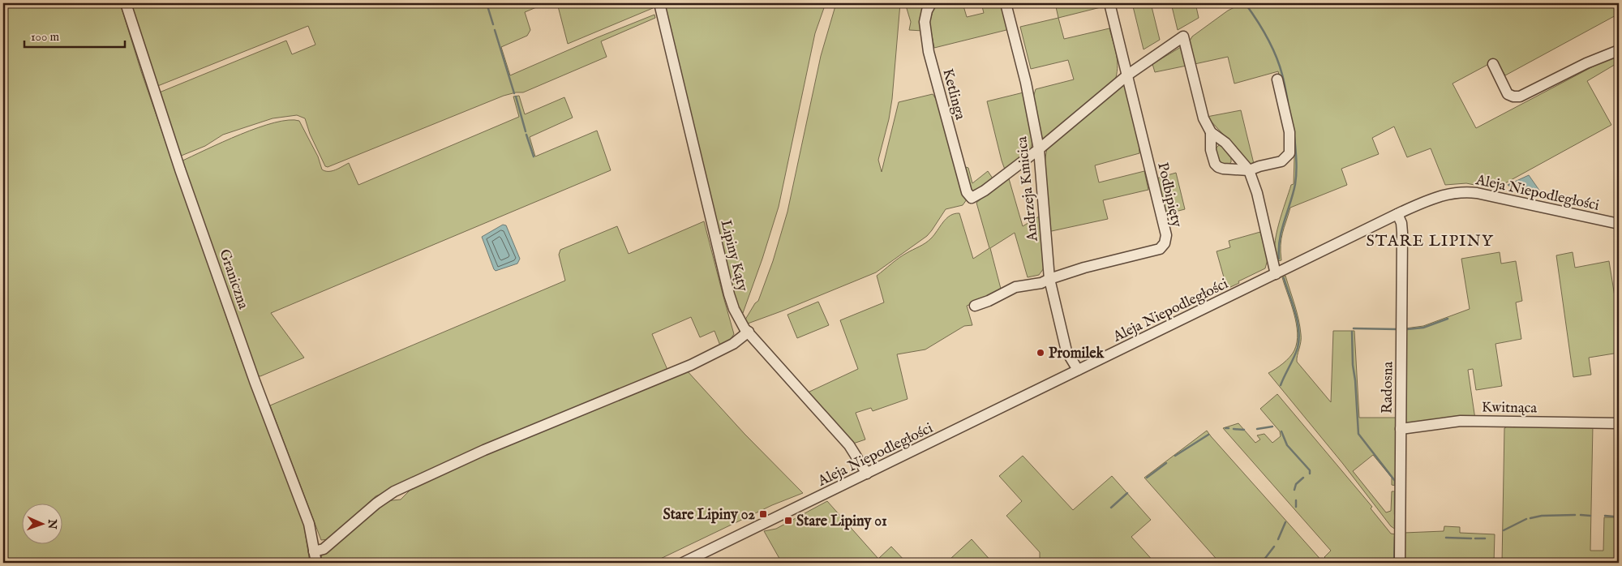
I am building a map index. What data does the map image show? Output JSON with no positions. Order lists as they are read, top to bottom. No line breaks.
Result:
{"streets":{"street":["Ketlinga","Andrzeja Kmicica","Aleja Niepodległości","Podbipięty","Lipiny Kąty","Graniczna","Radosna","Kwitnąca"]},"crossings":[["Ketlinga","Andrzeja Kmicica"],["Andrzeja Kmicica","Aleja Niepodległości"],["Andrzeja Kmicica","Podbipięty"],["Aleja Niepodległości","Lipiny Kąty"],["Aleja Niepodległości","Radosna"],["Radosna","Kwitnąca"]],"districts":["STARE LIPINY"],"places":{"other":["Promilek"],"transit":["Stare Lipiny 02","Stare Lipiny 01"]},"scale_bar":"100 m","north":"right"}
